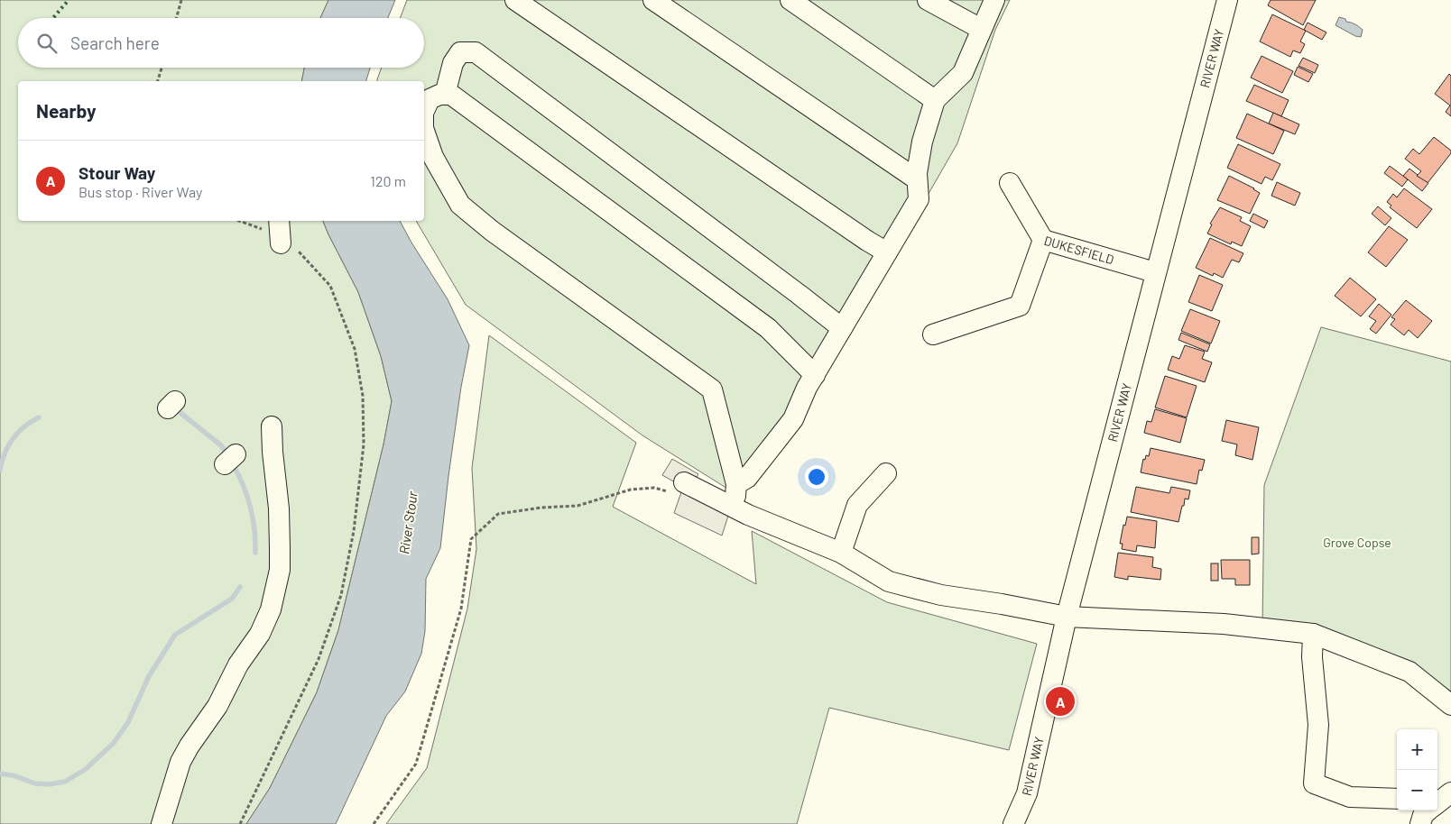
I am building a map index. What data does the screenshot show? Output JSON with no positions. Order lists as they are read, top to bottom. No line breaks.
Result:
{"streets":{"street":["RIVER WAY","DUKESFIELD"]},"crossings":[["RIVER WAY","DUKESFIELD"]],"water":["River Stour"],"parks":["Grove Copse"],"page":{"search":"Search here","heading":"Nearby","list":[{"mark":"A","name":"Stour Way","note":"Bus stop · River Way","value":"120 m"}],"pins":"A","map_buttons":["+","−"]}}
